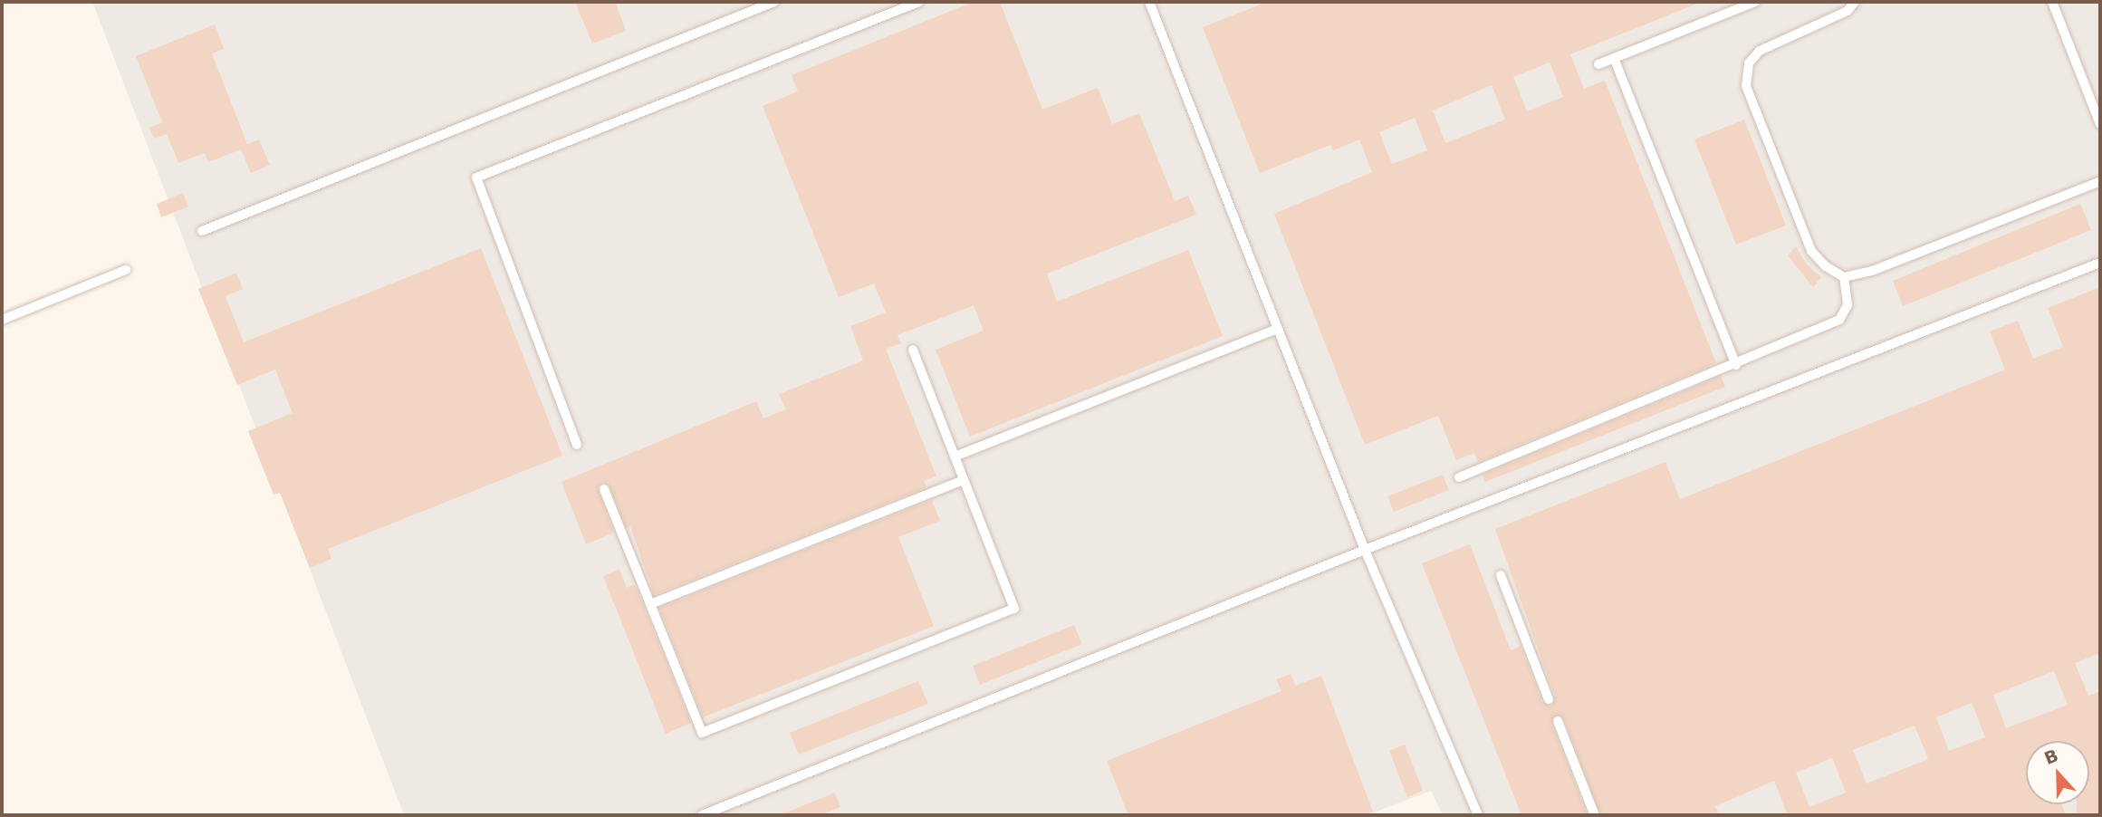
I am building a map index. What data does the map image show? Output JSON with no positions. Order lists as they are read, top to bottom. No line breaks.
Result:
{"north":"top"}
